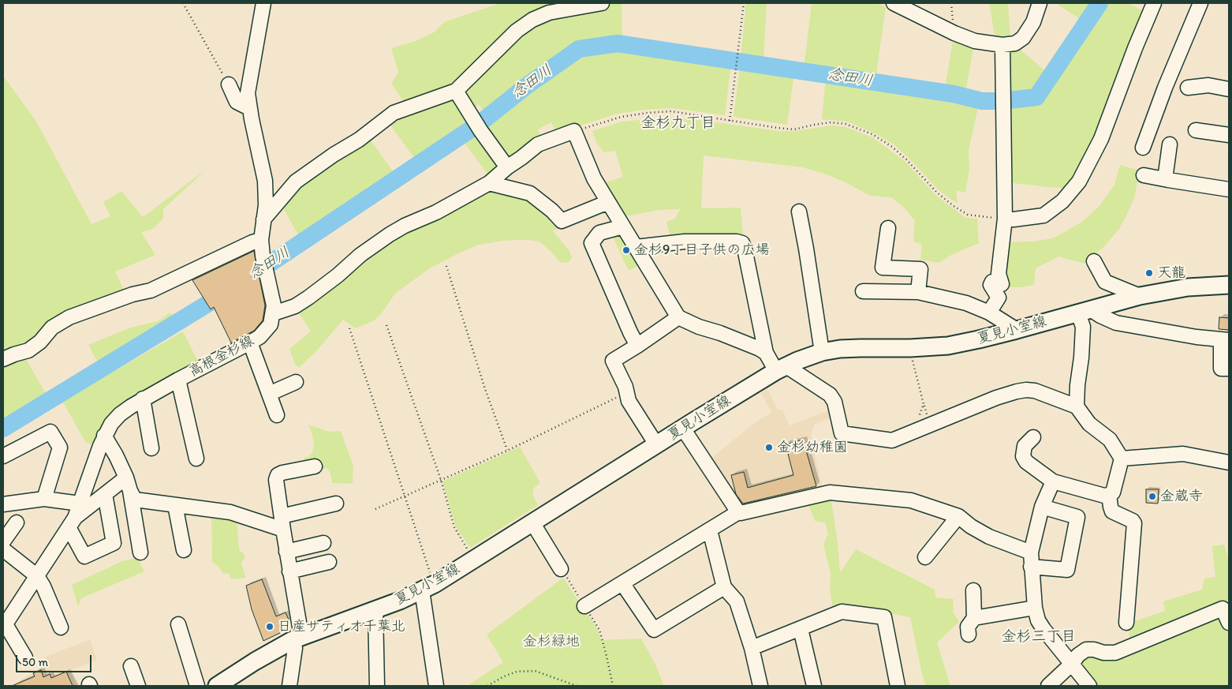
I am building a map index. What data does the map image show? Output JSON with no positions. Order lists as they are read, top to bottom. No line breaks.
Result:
{"streets":{"main road":["夏見小室線"],"street":["高根金杉線"]},"districts":["金杉九丁目","金杉三丁目"],"water":["念田川"],"parks":["金杉緑地"],"places":["金杉9丁目子供の広場","天龍","金杉幼稚園","金蔵寺","日産サティオ千葉北"],"scale_bar":"50 m"}
